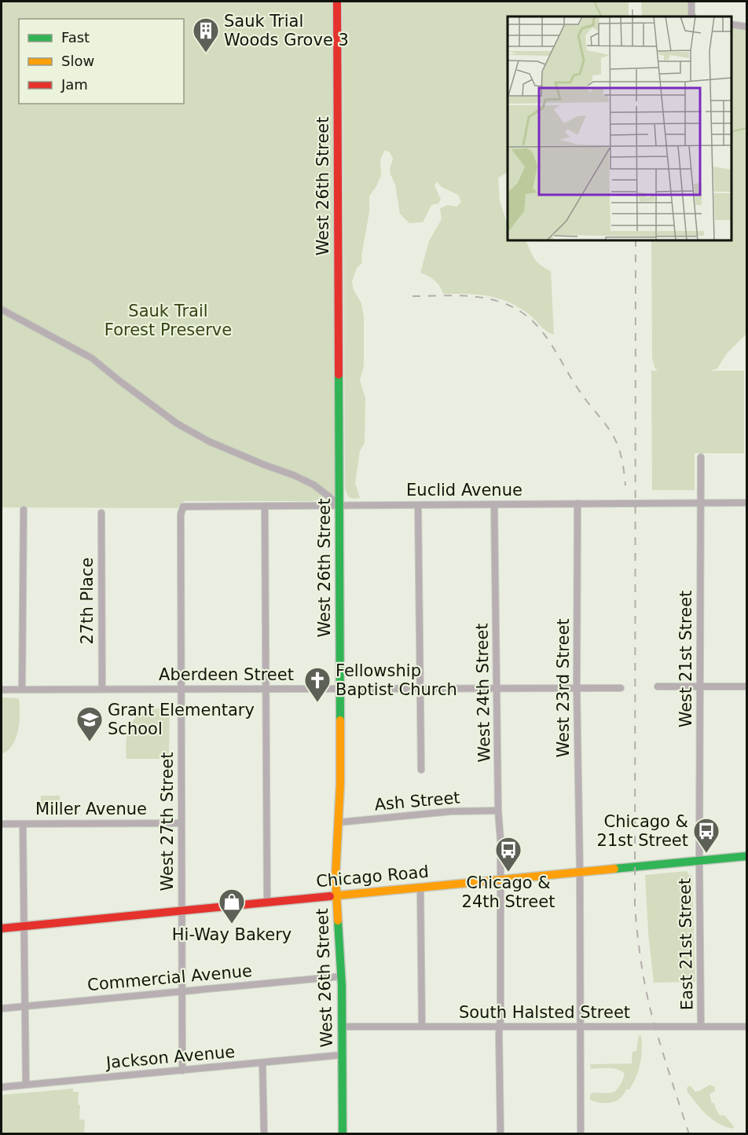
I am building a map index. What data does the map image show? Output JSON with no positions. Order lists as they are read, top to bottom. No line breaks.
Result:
{"streets":{"street":["West 26th Street","Euclid Avenue","27th Place","West 21st Street","Aberdeen Street","West 23rd Street","West 24th Street","Ash Street","Miller Avenue","West 27th Street","Chicago Road","East 21st Street","Commercial Avenue","South Halsted Street","Jackson Avenue"]},"crossings":[["West 26th Street","Euclid Avenue"],["West 26th Street","Aberdeen Street"],["West 26th Street","Ash Street"],["West 26th Street","Chicago Road"],["West 26th Street","Commercial Avenue"],["West 26th Street","South Halsted Street"],["West 26th Street","Jackson Avenue"],["Euclid Avenue","West 21st Street"],["Euclid Avenue","West 23rd Street"],["Euclid Avenue","West 24th Street"],["Euclid Avenue","West 27th Street"],["27th Place","Aberdeen Street"],["West 21st Street","Chicago Road"],["West 21st Street","East 21st Street"],["Aberdeen Street","West 23rd Street"],["Aberdeen Street","West 24th Street"],["Aberdeen Street","West 27th Street"],["West 23rd Street","Chicago Road"],["West 23rd Street","South Halsted Street"],["West 24th Street","Ash Street"],["West 24th Street","Chicago Road"],["West 24th Street","South Halsted Street"],["Miller Avenue","West 27th Street"],["West 27th Street","Chicago Road"],["West 27th Street","Commercial Avenue"],["West 27th Street","Jackson Avenue"],["Chicago Road","East 21st Street"],["East 21st Street","South Halsted Street"]],"parks":["Sauk Trail Forest Preserve"],"places":{"building":["Sauk Trial Woods Grove 3"],"church":["Fellowship Baptist Church"],"school or university":["Grant Elementary School"],"bus stop":["Chicago & 21st Street","Chicago & 24th Street"],"shop":["Hi-Way Bakery"]},"legend":["Fast","Slow","Jam"]}
